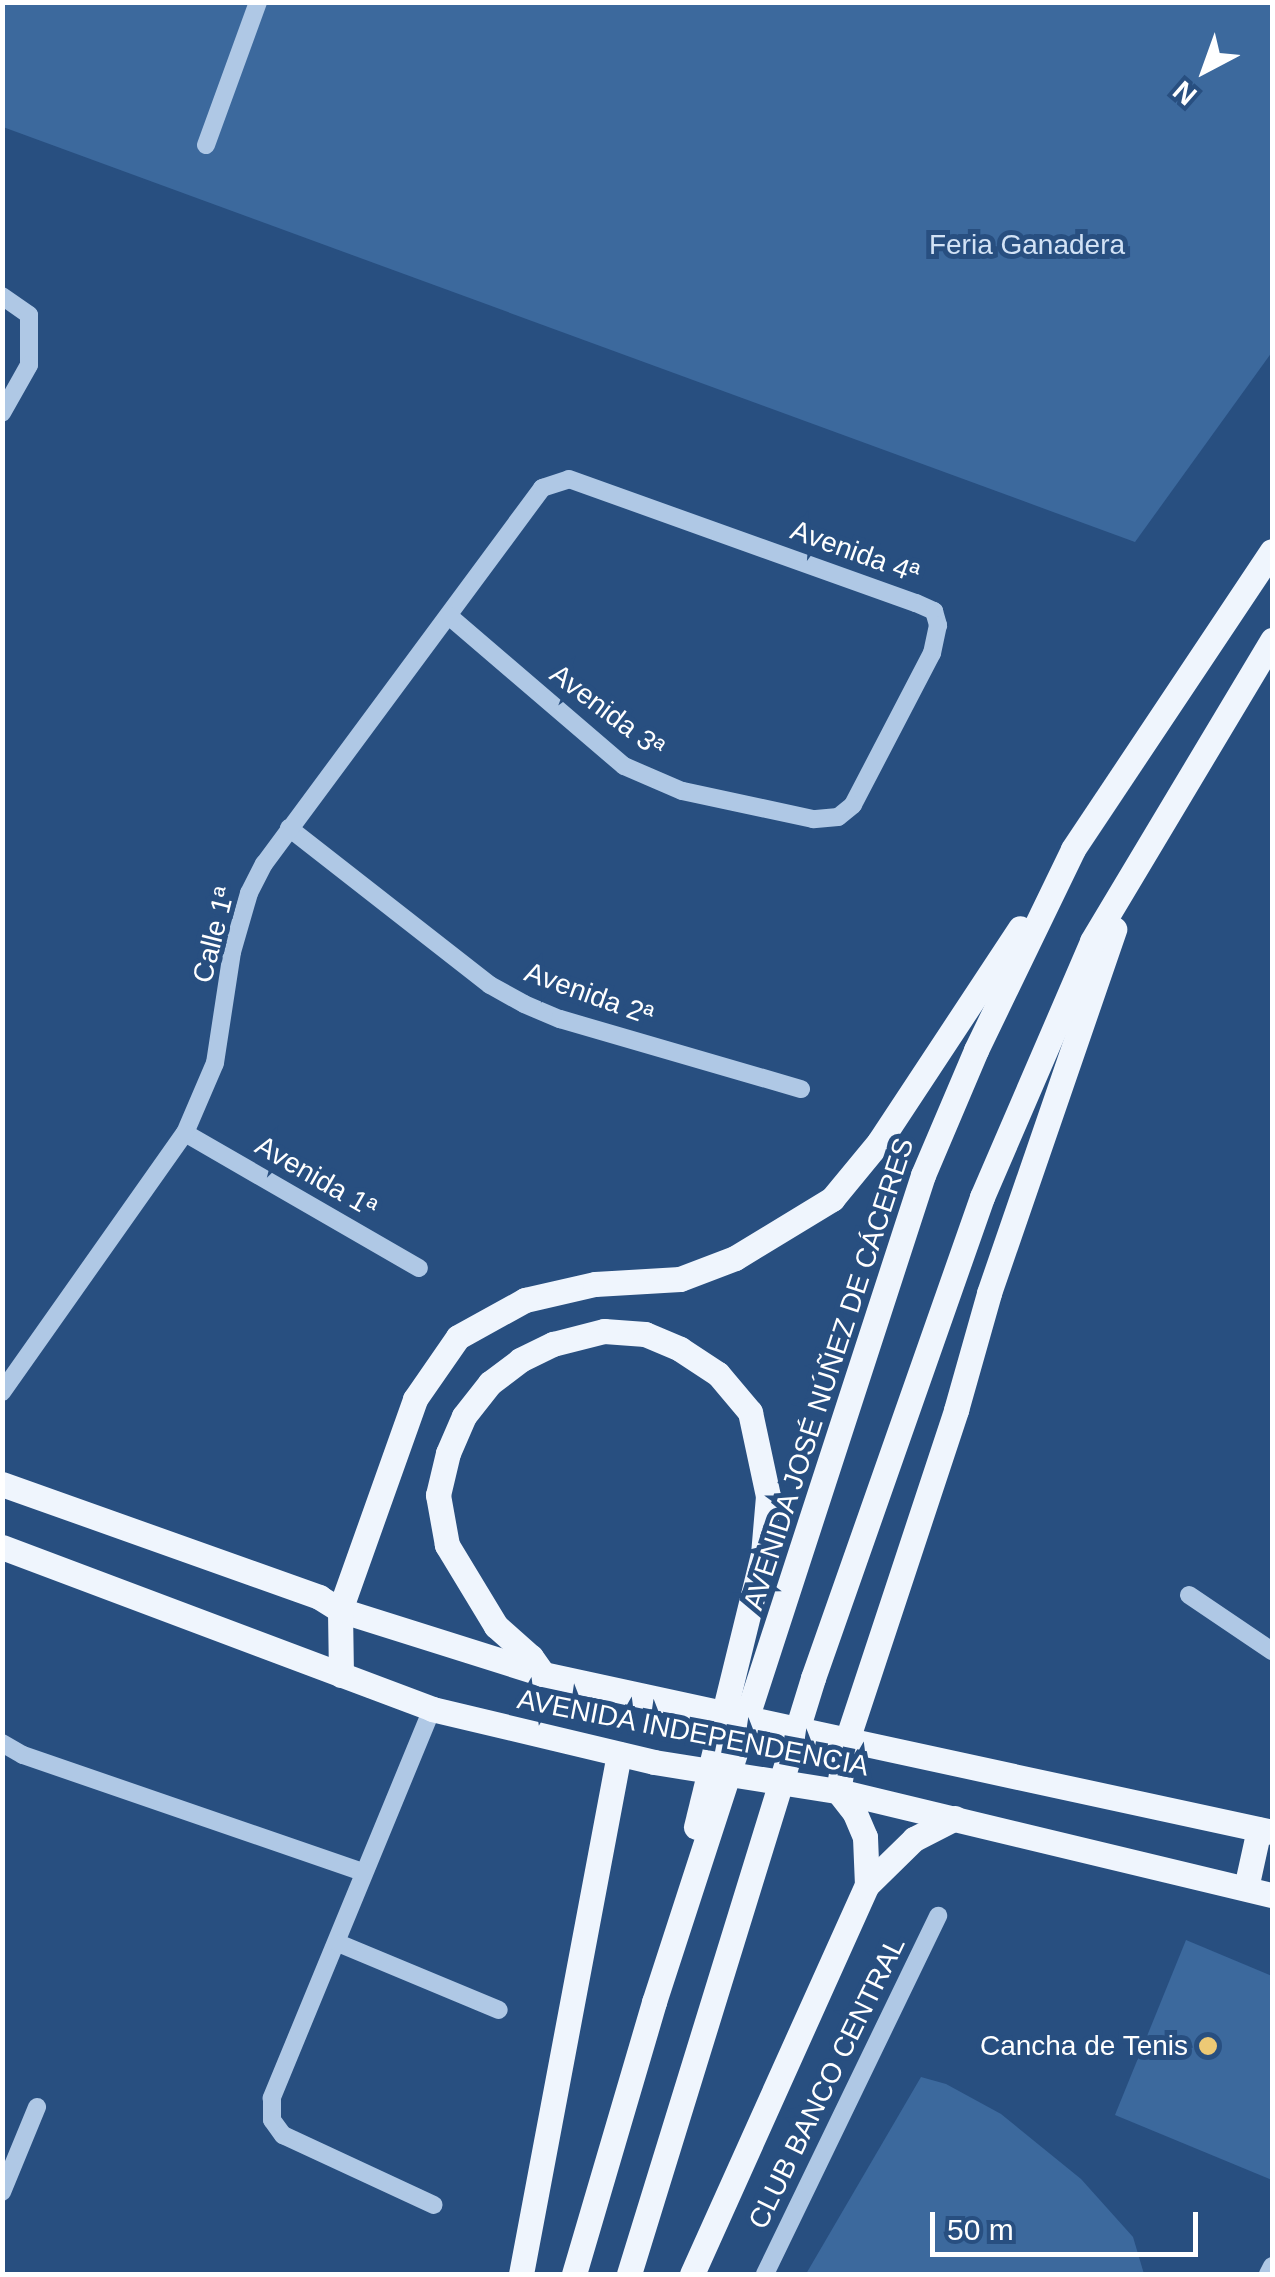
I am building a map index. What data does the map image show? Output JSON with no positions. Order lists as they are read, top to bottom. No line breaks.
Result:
{"streets":{"main road":["AVENIDA JOSÉ NÚÑEZ DE CÁCERES","AVENIDA INDEPENDENCIA"],"street":["Avenida 4ª","Avenida 3ª","Calle 1ª","Avenida 2ª","Avenida 1ª","CLUB BANCO CENTRAL"]},"crossings":[["Avenida 4ª","Avenida 3ª"],["Avenida 4ª","Calle 1ª"],["Avenida 3ª","Calle 1ª"],["Calle 1ª","Avenida 2ª"],["Calle 1ª","Avenida 1ª"]],"parks":["Feria Ganadera"],"places":["Cancha de Tenis"],"scale_bar":"50 m","north":"bottom left"}
